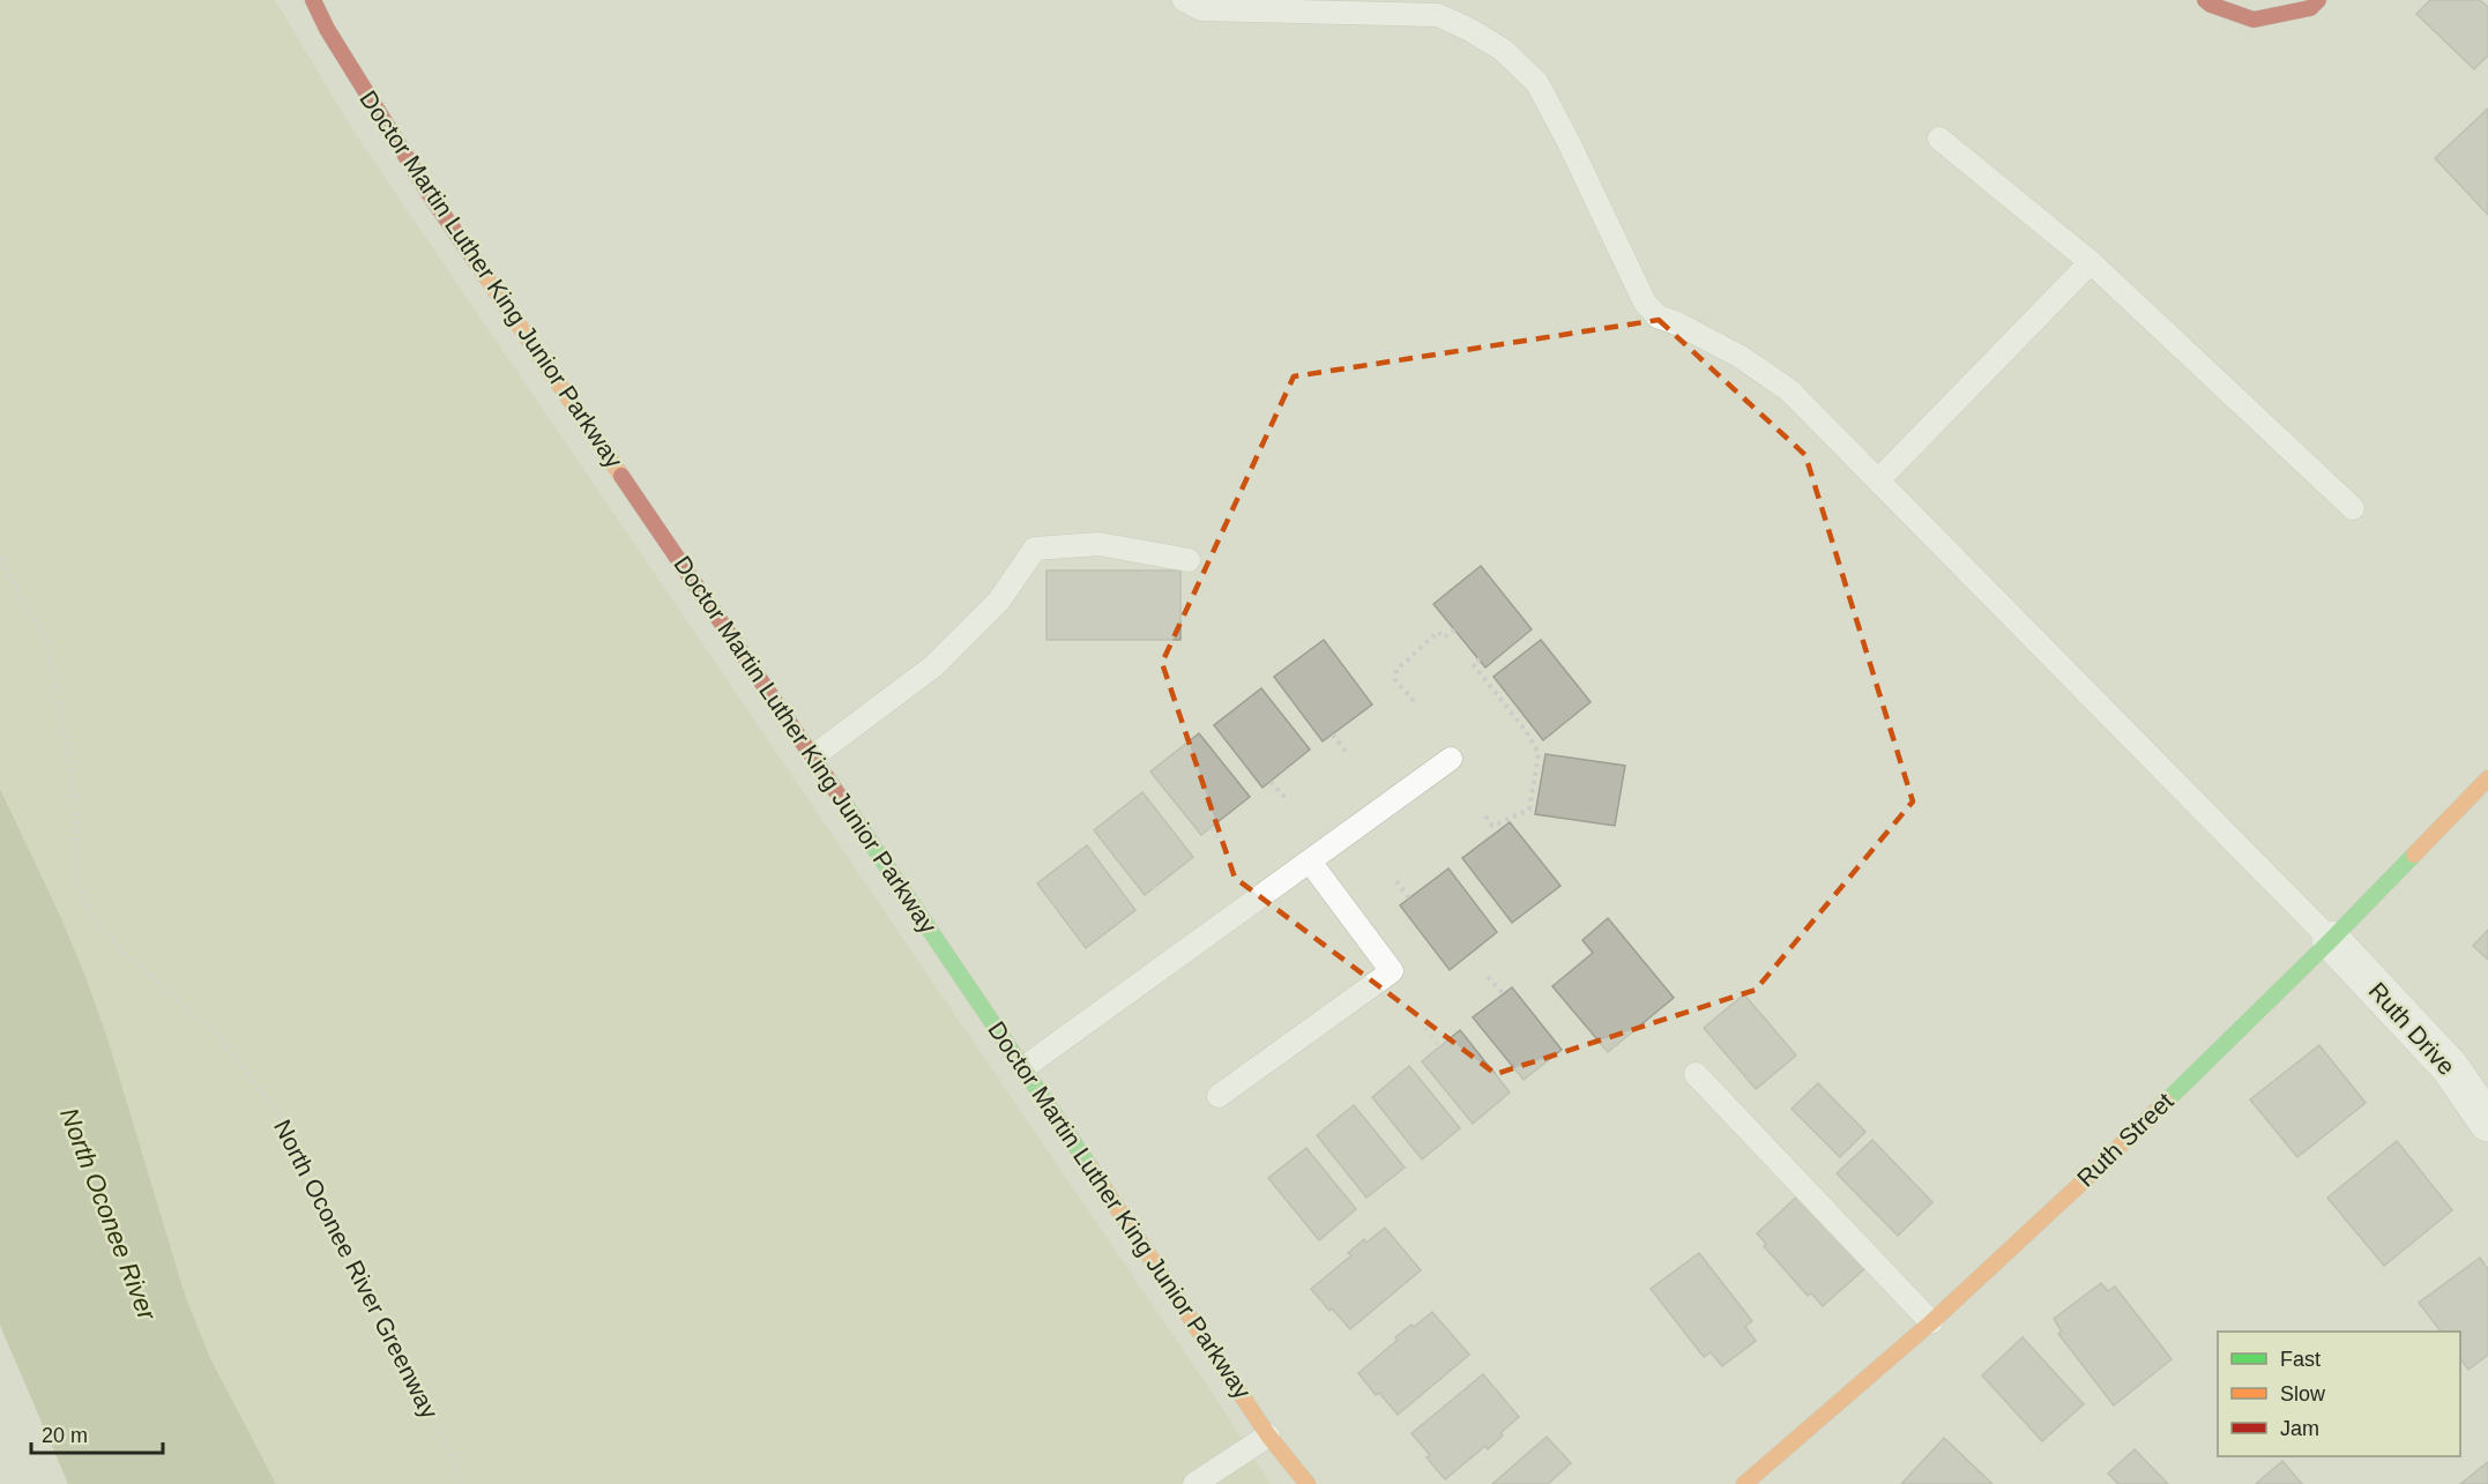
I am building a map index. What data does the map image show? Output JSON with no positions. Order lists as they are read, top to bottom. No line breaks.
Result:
{"streets":{"main road":["Doctor Martin Luther King Junior Parkway","Ruth Street"],"street":["Ruth Drive"],"path":["North Oconee River Greenway"]},"crossings":[["Ruth Drive","Ruth Street"]],"water":["North Oconee River"],"legend":["Fast","Slow","Jam"],"scale_bar":"20 m"}
